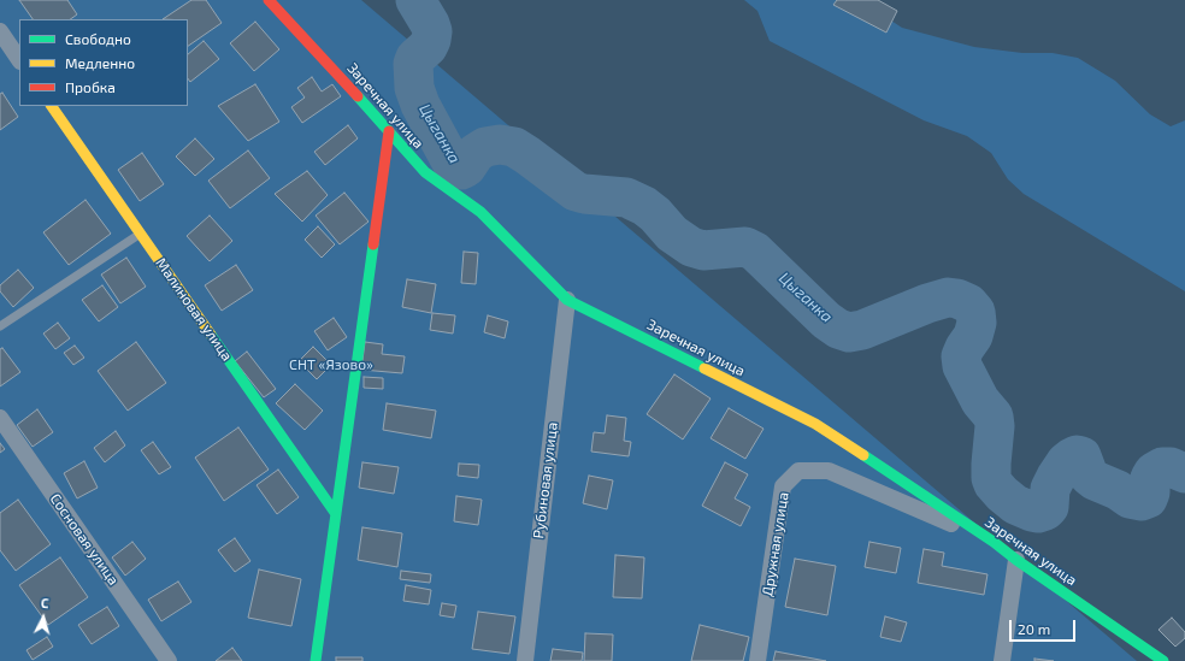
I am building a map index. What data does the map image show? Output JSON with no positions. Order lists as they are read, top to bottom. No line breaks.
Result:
{"streets":{"street":["Заречная улица","Малиновая улица","Рубиновая улица","Сосновая улица","Дружная улица"]},"crossings":[["Заречная улица","Рубиновая улица"],["Заречная улица","Дружная улица"]],"water":["Цыганка"],"parks":["СНТ «Язово»"],"legend":["Свободно","Медленно","Пробка"],"scale_bar":"20 m","north":"top"}
